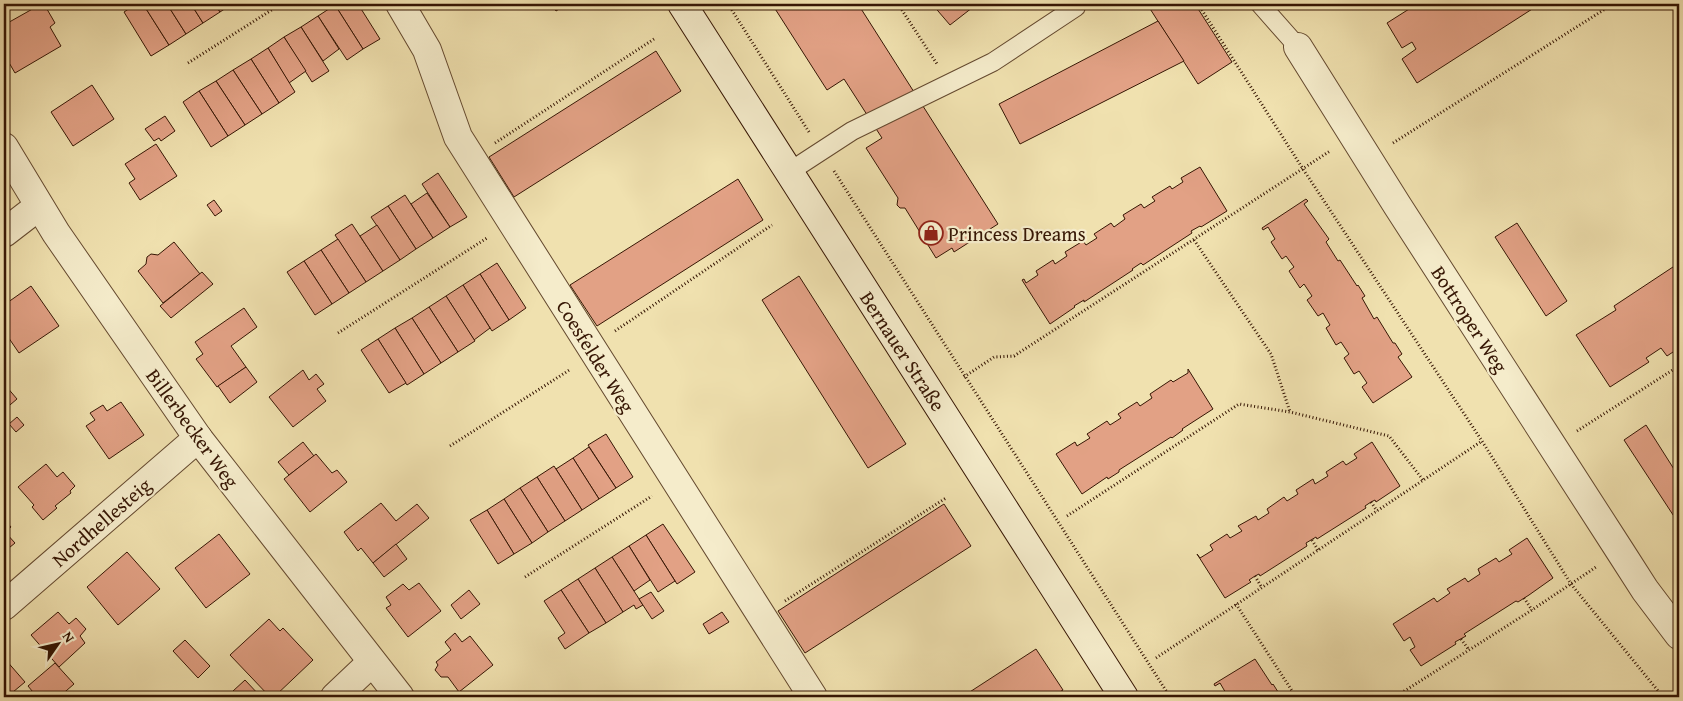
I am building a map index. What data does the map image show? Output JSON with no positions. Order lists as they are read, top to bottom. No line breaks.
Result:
{"streets":{"street":["Bottroper Weg","Bernauer Straße","Coesfelder Weg","Billerbecker Weg","Nordhellesteig"]},"crossings":[["Billerbecker Weg","Nordhellesteig"]],"places":{"shop":["Princess Dreams"]},"north":"top right"}
